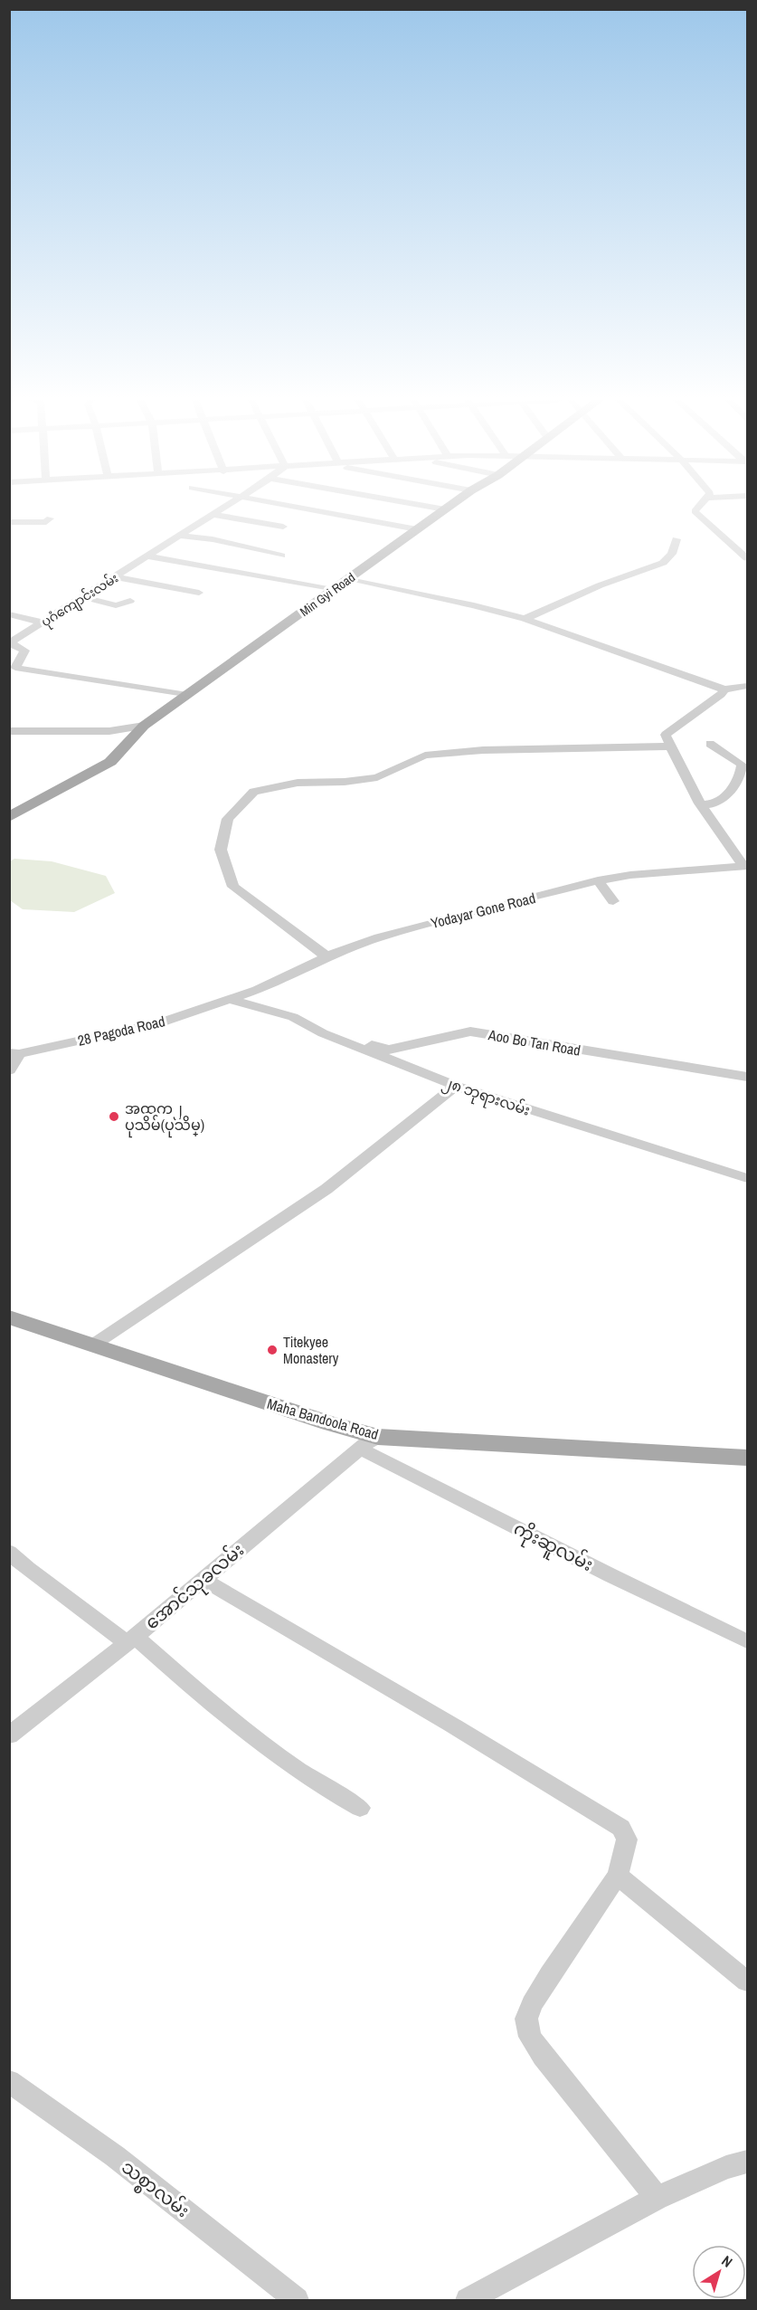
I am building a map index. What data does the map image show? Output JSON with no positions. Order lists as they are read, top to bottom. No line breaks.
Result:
{"streets":{"main road":["Min Gyi Road","Maha Bandoola Road"],"street":["ပုဂံကျောင်းလမ်း","Yodayar Gone Road","28 Pagoda Road","Aoo Bo Tan Road","၂၈ ဘုရားလမ်း","ကိုးဆူလမ်း","အောင်သုခလမ်း","သစ္စာလမ်း"]},"crossings":[["Yodayar Gone Road","28 Pagoda Road"],["Yodayar Gone Road","၂၈ ဘုရားလမ်း"],["28 Pagoda Road","၂၈ ဘုရားလမ်း"],["Aoo Bo Tan Road","၂၈ ဘုရားလမ်း"],["Maha Bandoola Road","ကိုးဆူလမ်း"],["Maha Bandoola Road","အောင်သုခလမ်း"],["ကိုးဆူလမ်း","အောင်သုခလမ်း"]],"places":["အထက၂ ပုသိမ်(ပုသိမ္)","Titekyee Monastery"],"north":"top right"}
